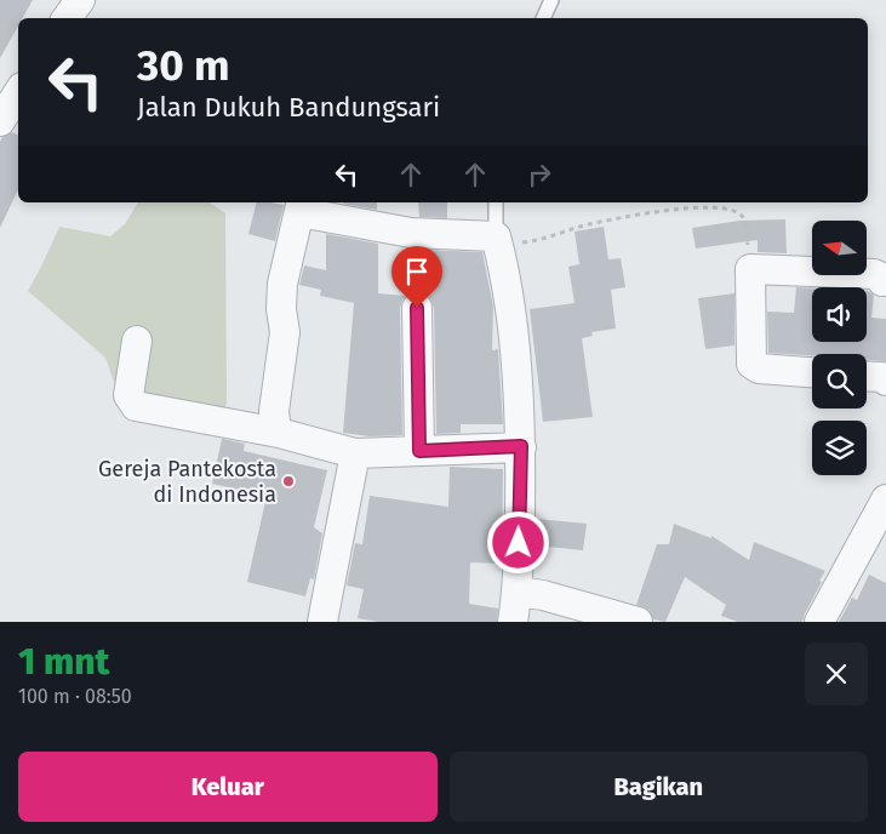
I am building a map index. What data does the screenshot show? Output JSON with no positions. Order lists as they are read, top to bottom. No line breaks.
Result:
{"places":["Gereja Pantekosta di Indonesia"],"north":"left","page":{"turn":["30 m","Jalan Dukuh Bandungsari"],"heading":["1 mnt","100 m · 08:50"],"buttons":["Keluar","Bagikan"]}}
